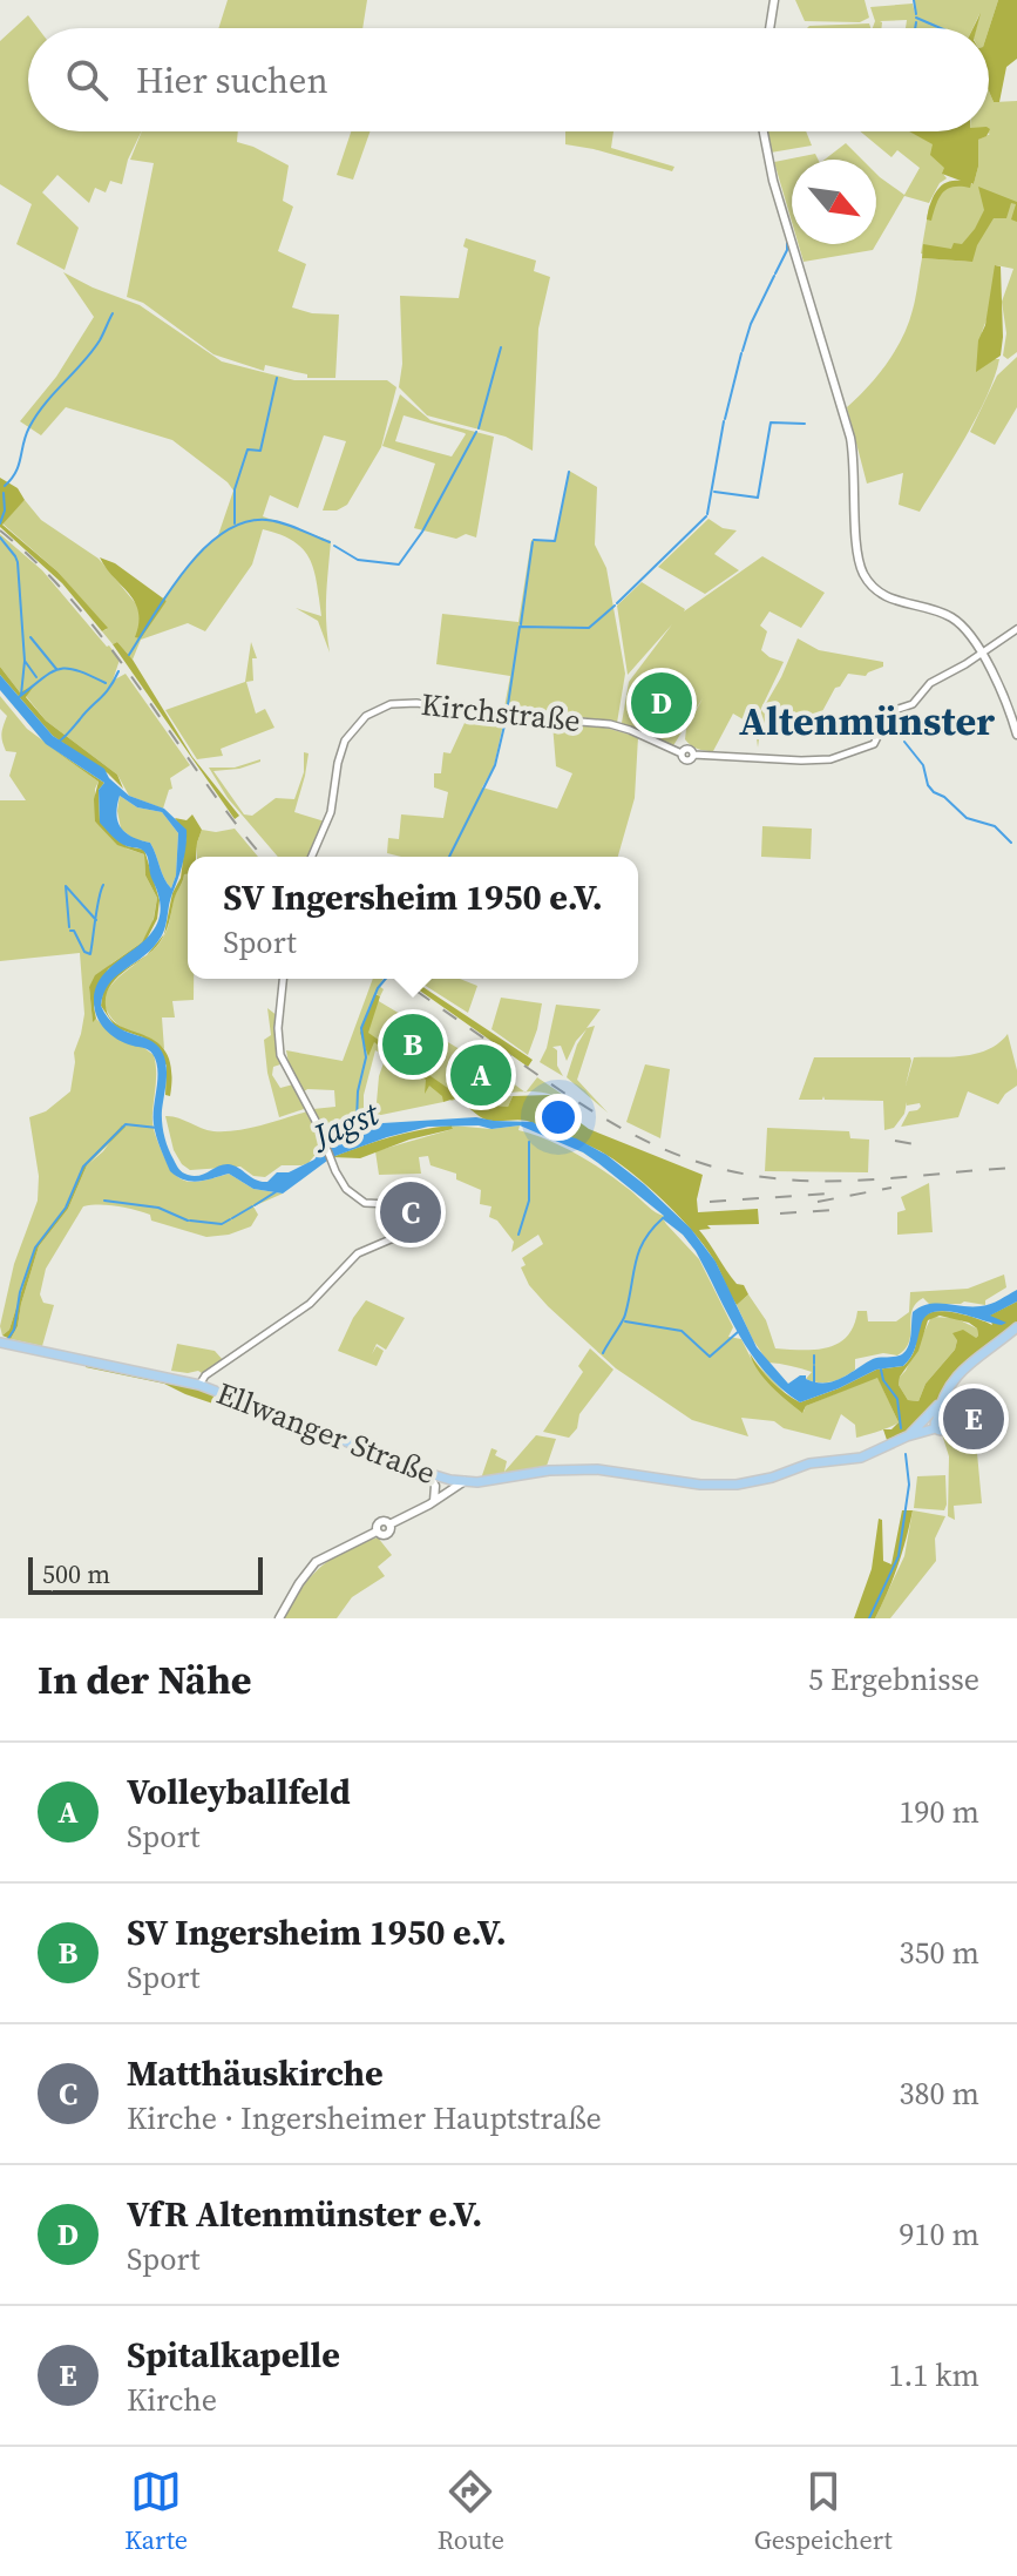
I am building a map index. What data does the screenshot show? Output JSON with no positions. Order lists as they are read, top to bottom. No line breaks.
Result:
{"streets":{"main road":["Ellwanger Straße"],"street":["Kirchstraße"]},"districts":["Altenmünster"],"water":["Jagst"],"scale_bar":"500 m","north":"bottom right","page":{"search":"Hier suchen","pins":["D","B","A","C","E"],"popup":["SV Ingersheim 1950 e.V.","Sport"],"scale":"500 m","heading":["In der Nähe","5 Ergebnisse"],"list":[{"mark":"A","name":"Volleyballfeld","note":"Sport","value":"190 m"},{"mark":"B","name":"SV Ingersheim 1950 e.V.","note":"Sport","value":"350 m"},{"mark":"C","name":"Matthäuskirche","note":"Kirche · Ingersheimer Hauptstraße","value":"380 m"},{"mark":"D","name":"VfR Altenmünster e.V.","note":"Sport","value":"910 m"},{"mark":"E","name":"Spitalkapelle","note":"Kirche","value":"1.1 km"}],"nav":["Karte","Route","Gespeichert"]}}
